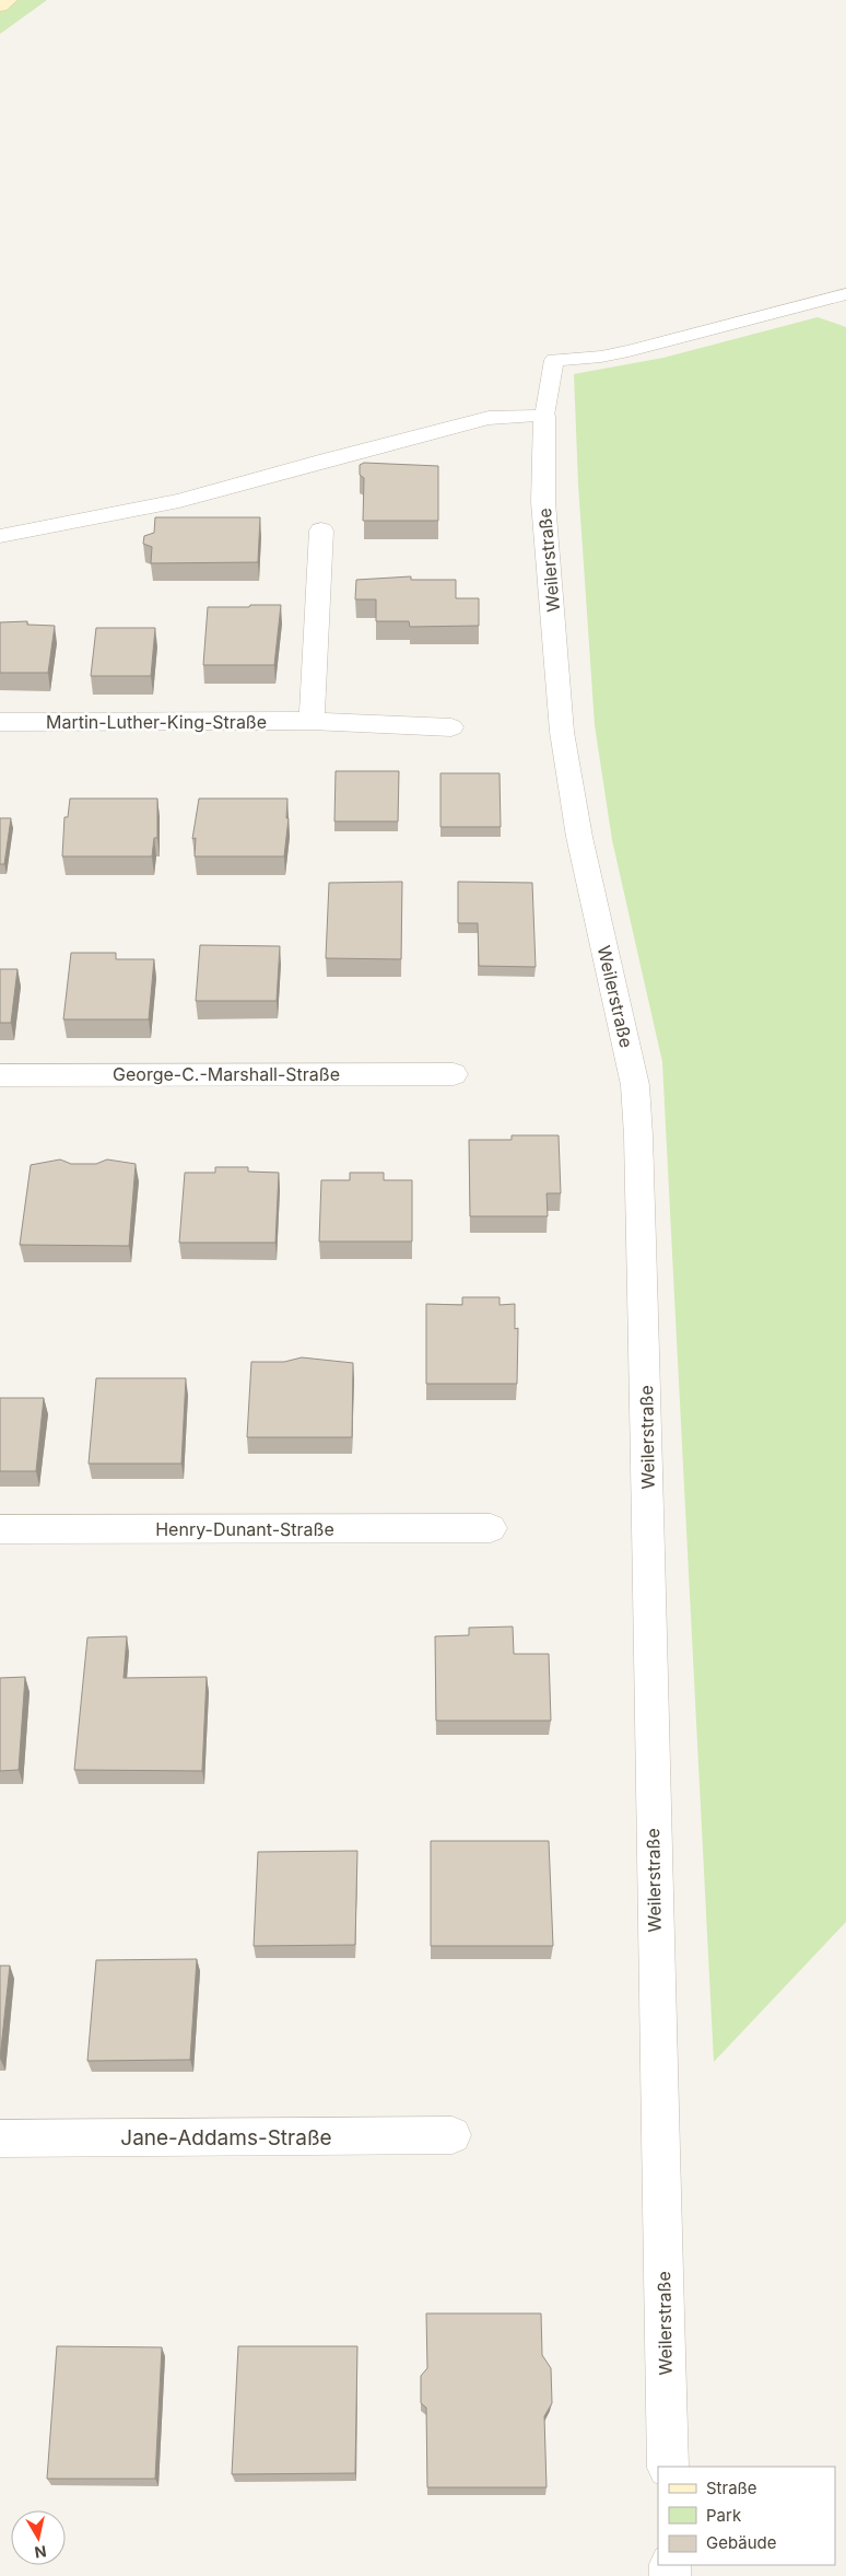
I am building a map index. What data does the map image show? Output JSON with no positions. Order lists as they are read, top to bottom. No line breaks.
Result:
{"streets":{"street":["Weilerstraße","Martin-Luther-King-Straße","George-C.-Marshall-Straße","Henry-Dunant-Straße","Jane-Addams-Straße"]},"legend":["Straße","Park","Gebäude"],"north":"bottom"}
